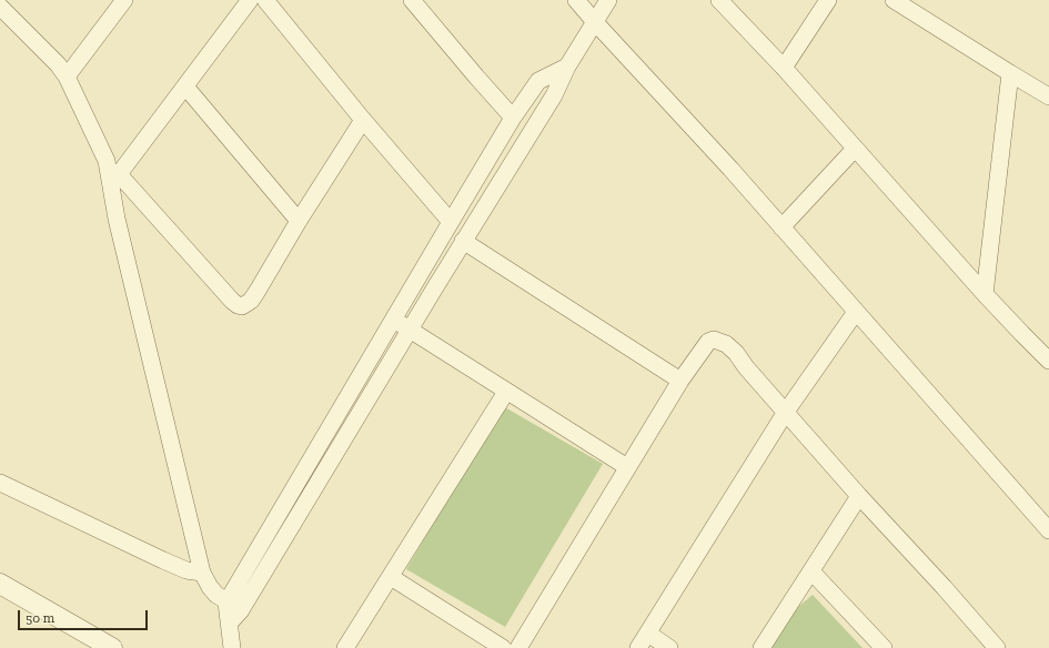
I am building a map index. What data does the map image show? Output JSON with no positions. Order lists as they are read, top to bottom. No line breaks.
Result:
{"scale_bar":"50 m"}
